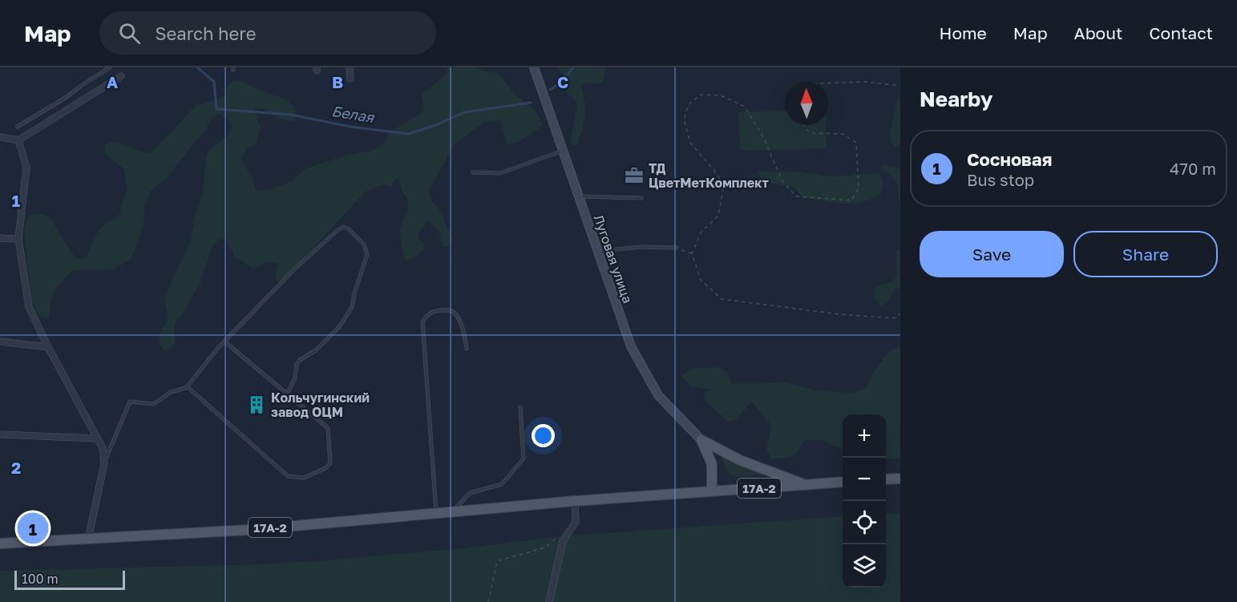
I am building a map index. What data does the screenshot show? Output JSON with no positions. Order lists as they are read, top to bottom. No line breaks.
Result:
{"streets":{"main road":["17А-2"],"street":["Луговая улица"]},"water":["Белая"],"places":{"office":["ТД ЦветМетКомплект"],"building":["Кольчугинский завод ОЦМ"]},"scale_bar":"100 m","north":"top","page":{"header":"Map","search":"Search here","nav":["Home","Map","About","Contact"],"heading":"Nearby","list":[{"mark":"1","name":"Сосновая","note":"Bus stop","value":"470 m"}],"buttons":["Save","Share"],"map_buttons":["+","−"],"pins":"1","scale":"100 m"},"grid":{"columns":["A","B","C"],"rows":["1","2"]}}
